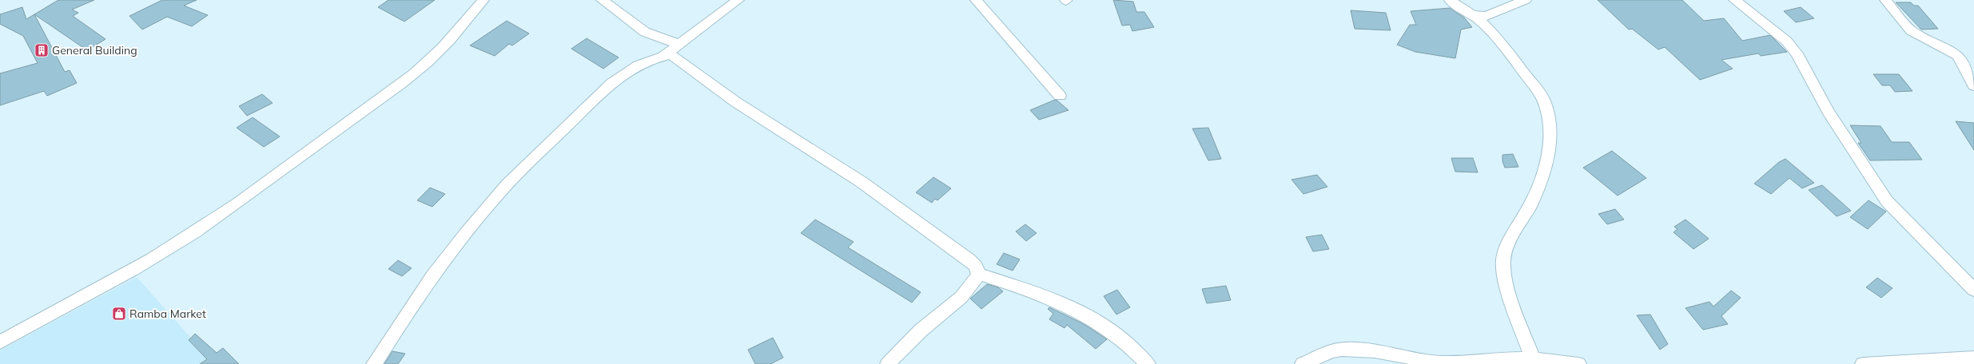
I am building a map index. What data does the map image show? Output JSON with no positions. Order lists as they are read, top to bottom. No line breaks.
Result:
{"places":{"building":["General Building"],"shop":["Ramba Market"]}}
